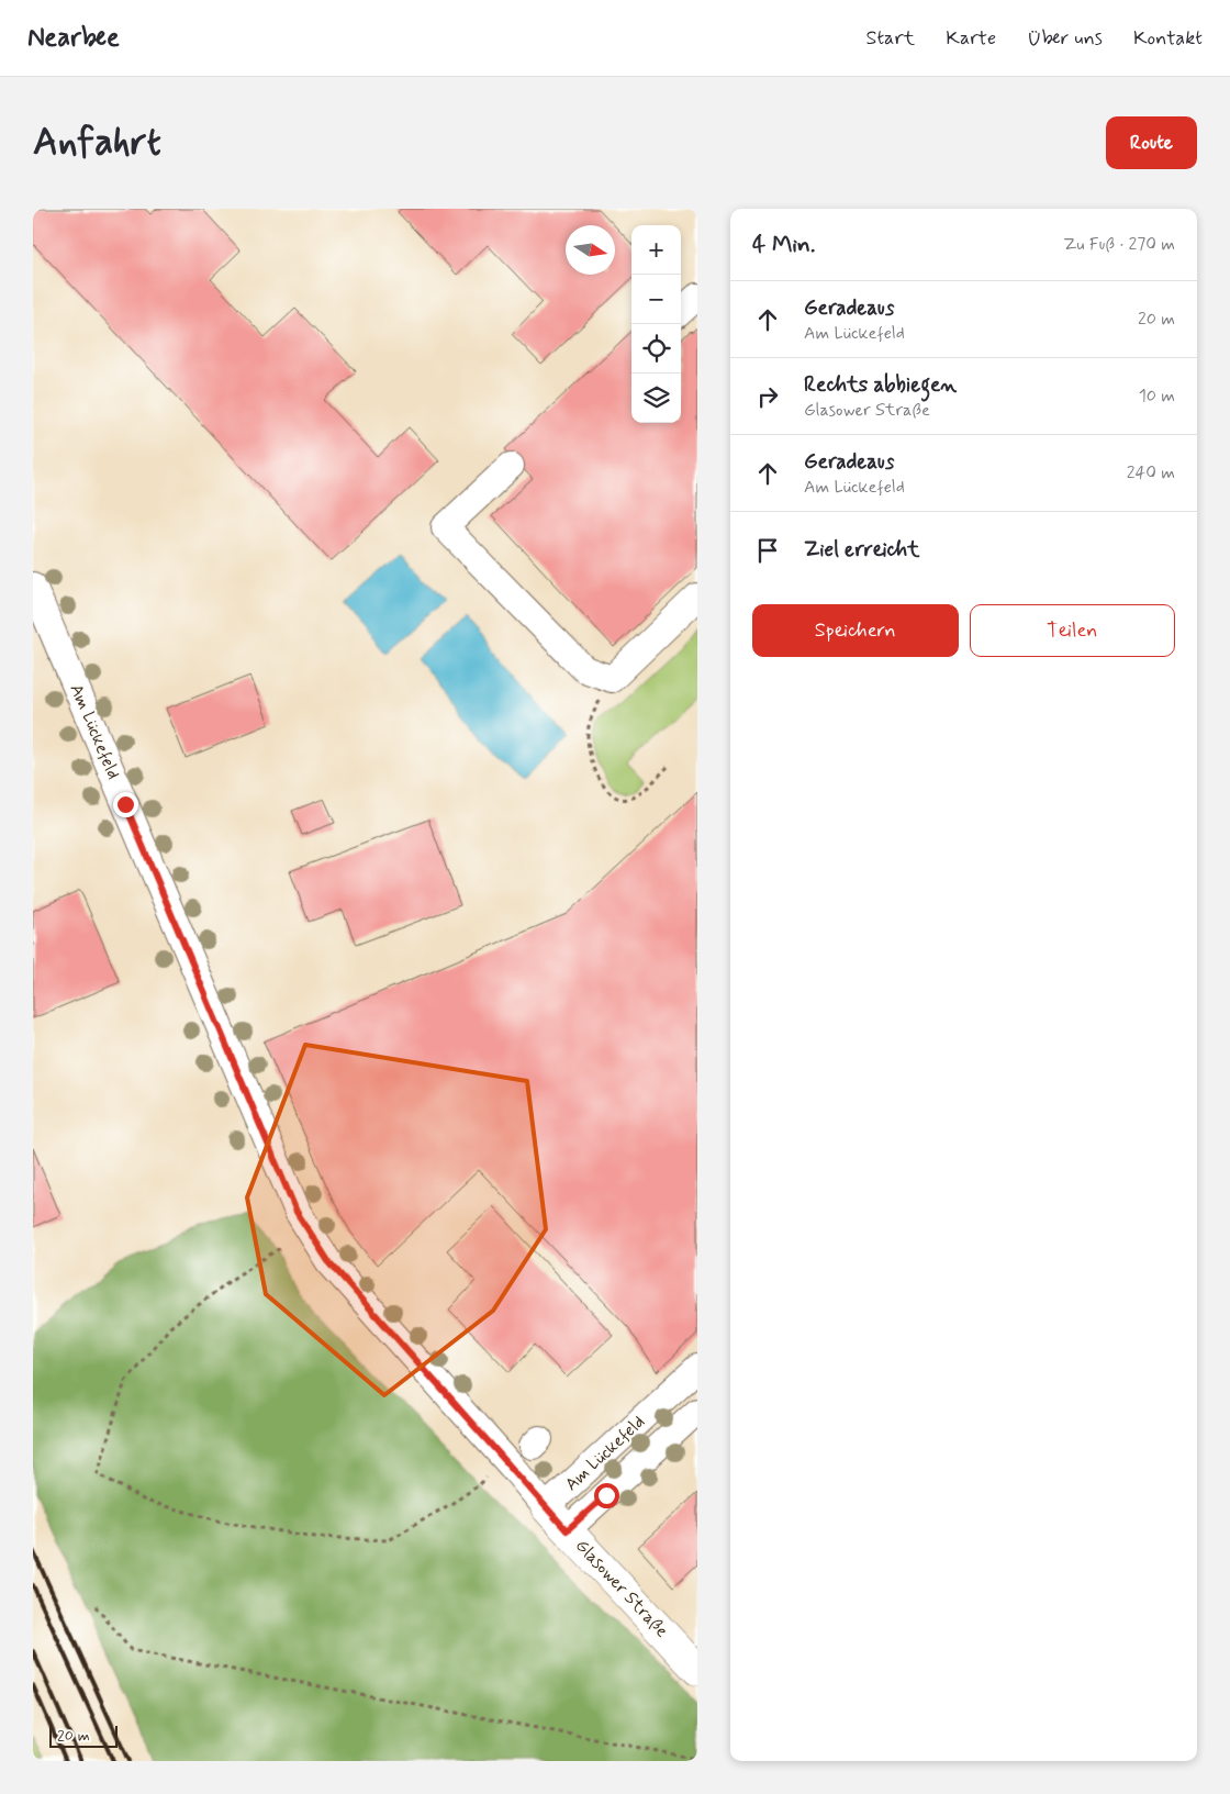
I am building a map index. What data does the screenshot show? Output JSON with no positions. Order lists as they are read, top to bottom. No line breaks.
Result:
{"streets":{"main road":["Glasower Straße"],"street":["Am Lückefeld"]},"crossings":[["Am Lückefeld","Glasower Straße"]],"scale_bar":"20 m","north":"right","page":{"header":"Nearbee","nav":["Start","Karte","Über uns","Kontakt"],"buttons":["Route",["Speichern","Teilen"]],"title":"Anfahrt","heading":["4 Min.","Zu Fuß · 270 m"],"map_buttons":["+","−"],"list":[["Geradeaus","Am Lückefeld","20 m"],["Rechts abbiegen","Glasower Straße","10 m"],["Geradeaus","Am Lückefeld","240 m"],"Ziel erreicht"],"scale":"20 m"}}
